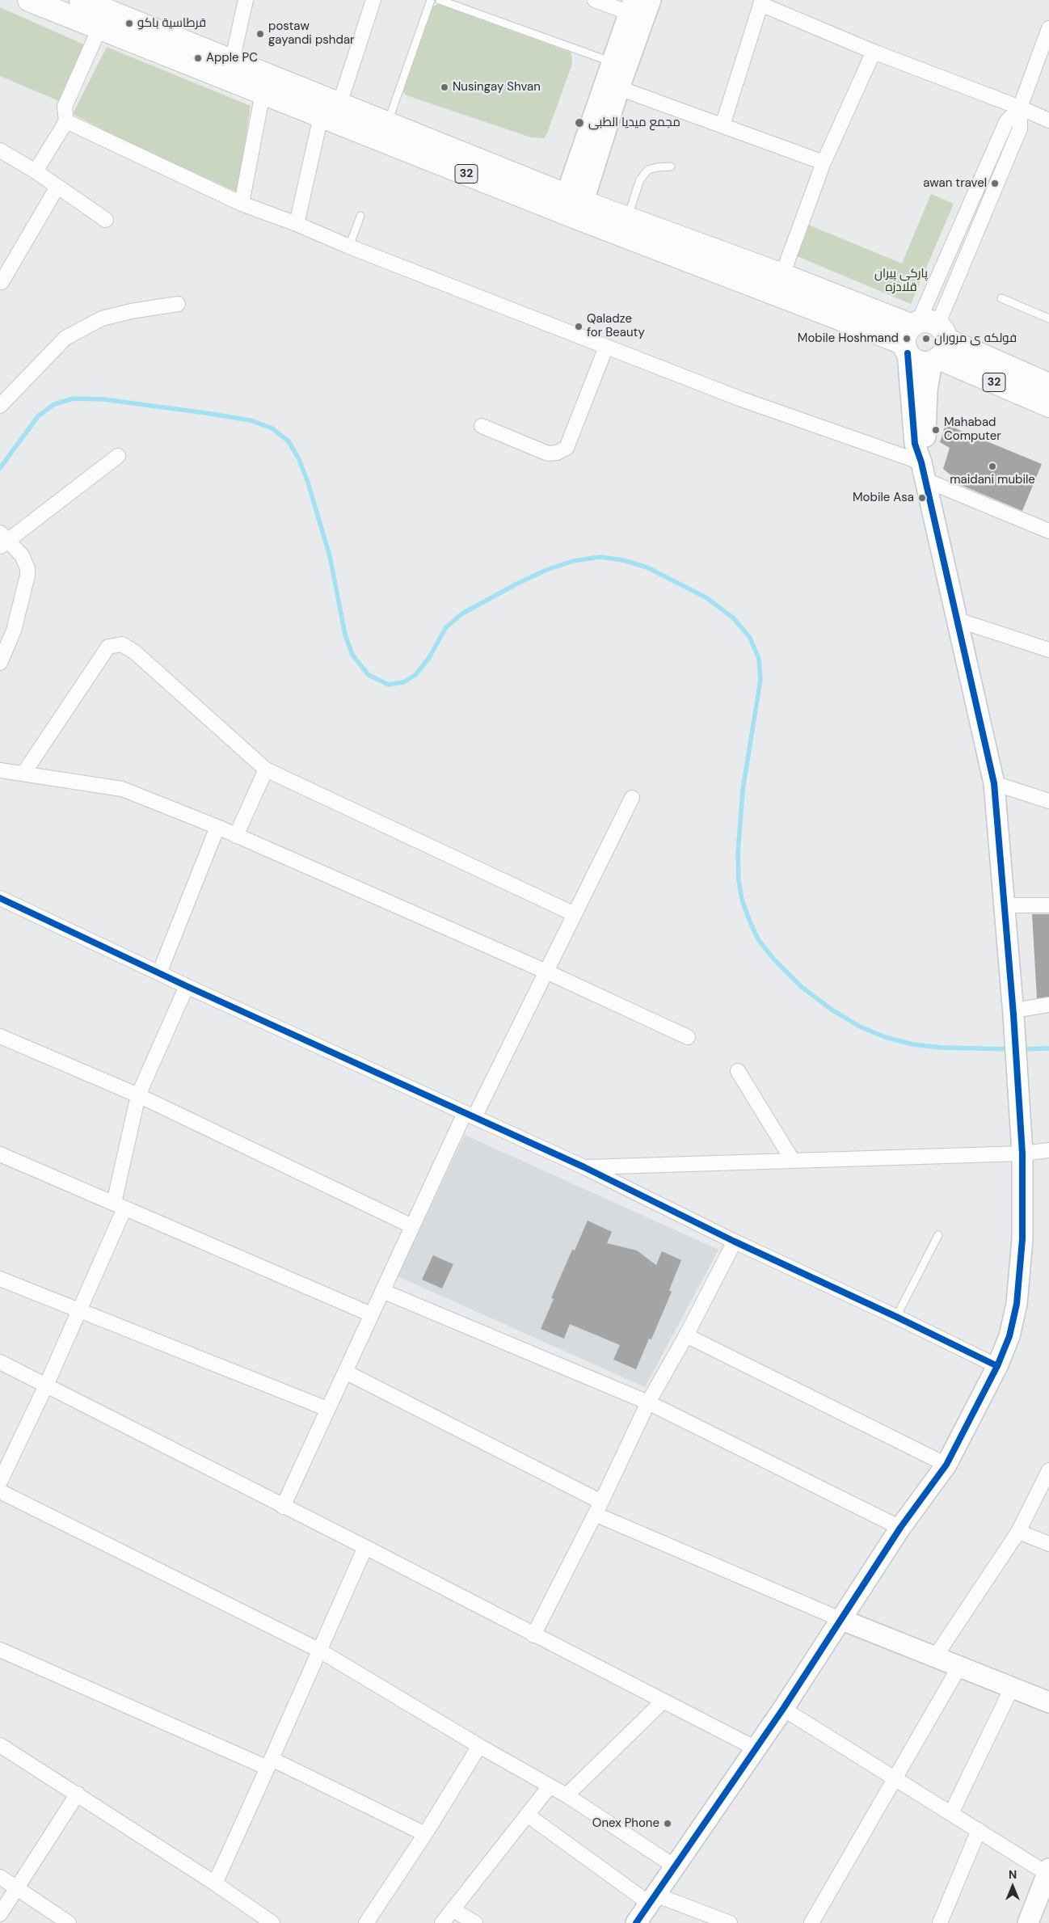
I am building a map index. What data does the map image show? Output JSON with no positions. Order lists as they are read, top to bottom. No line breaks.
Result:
{"streets":{"main road":["32"]},"parks":["پارکی پیران قلادزه"],"places":["قرطاسية باكو","postaw gayandi pshdar","Apple PC","Nusingay Shvan","مجمع میدیا الطبی","awan travel","Qaladze for Beauty","Mobile Hoshmand","فولکه ی مروران","Mahabad Computer","maidani mubile","Mobile Asa","Onex Phone"],"north":"top"}
